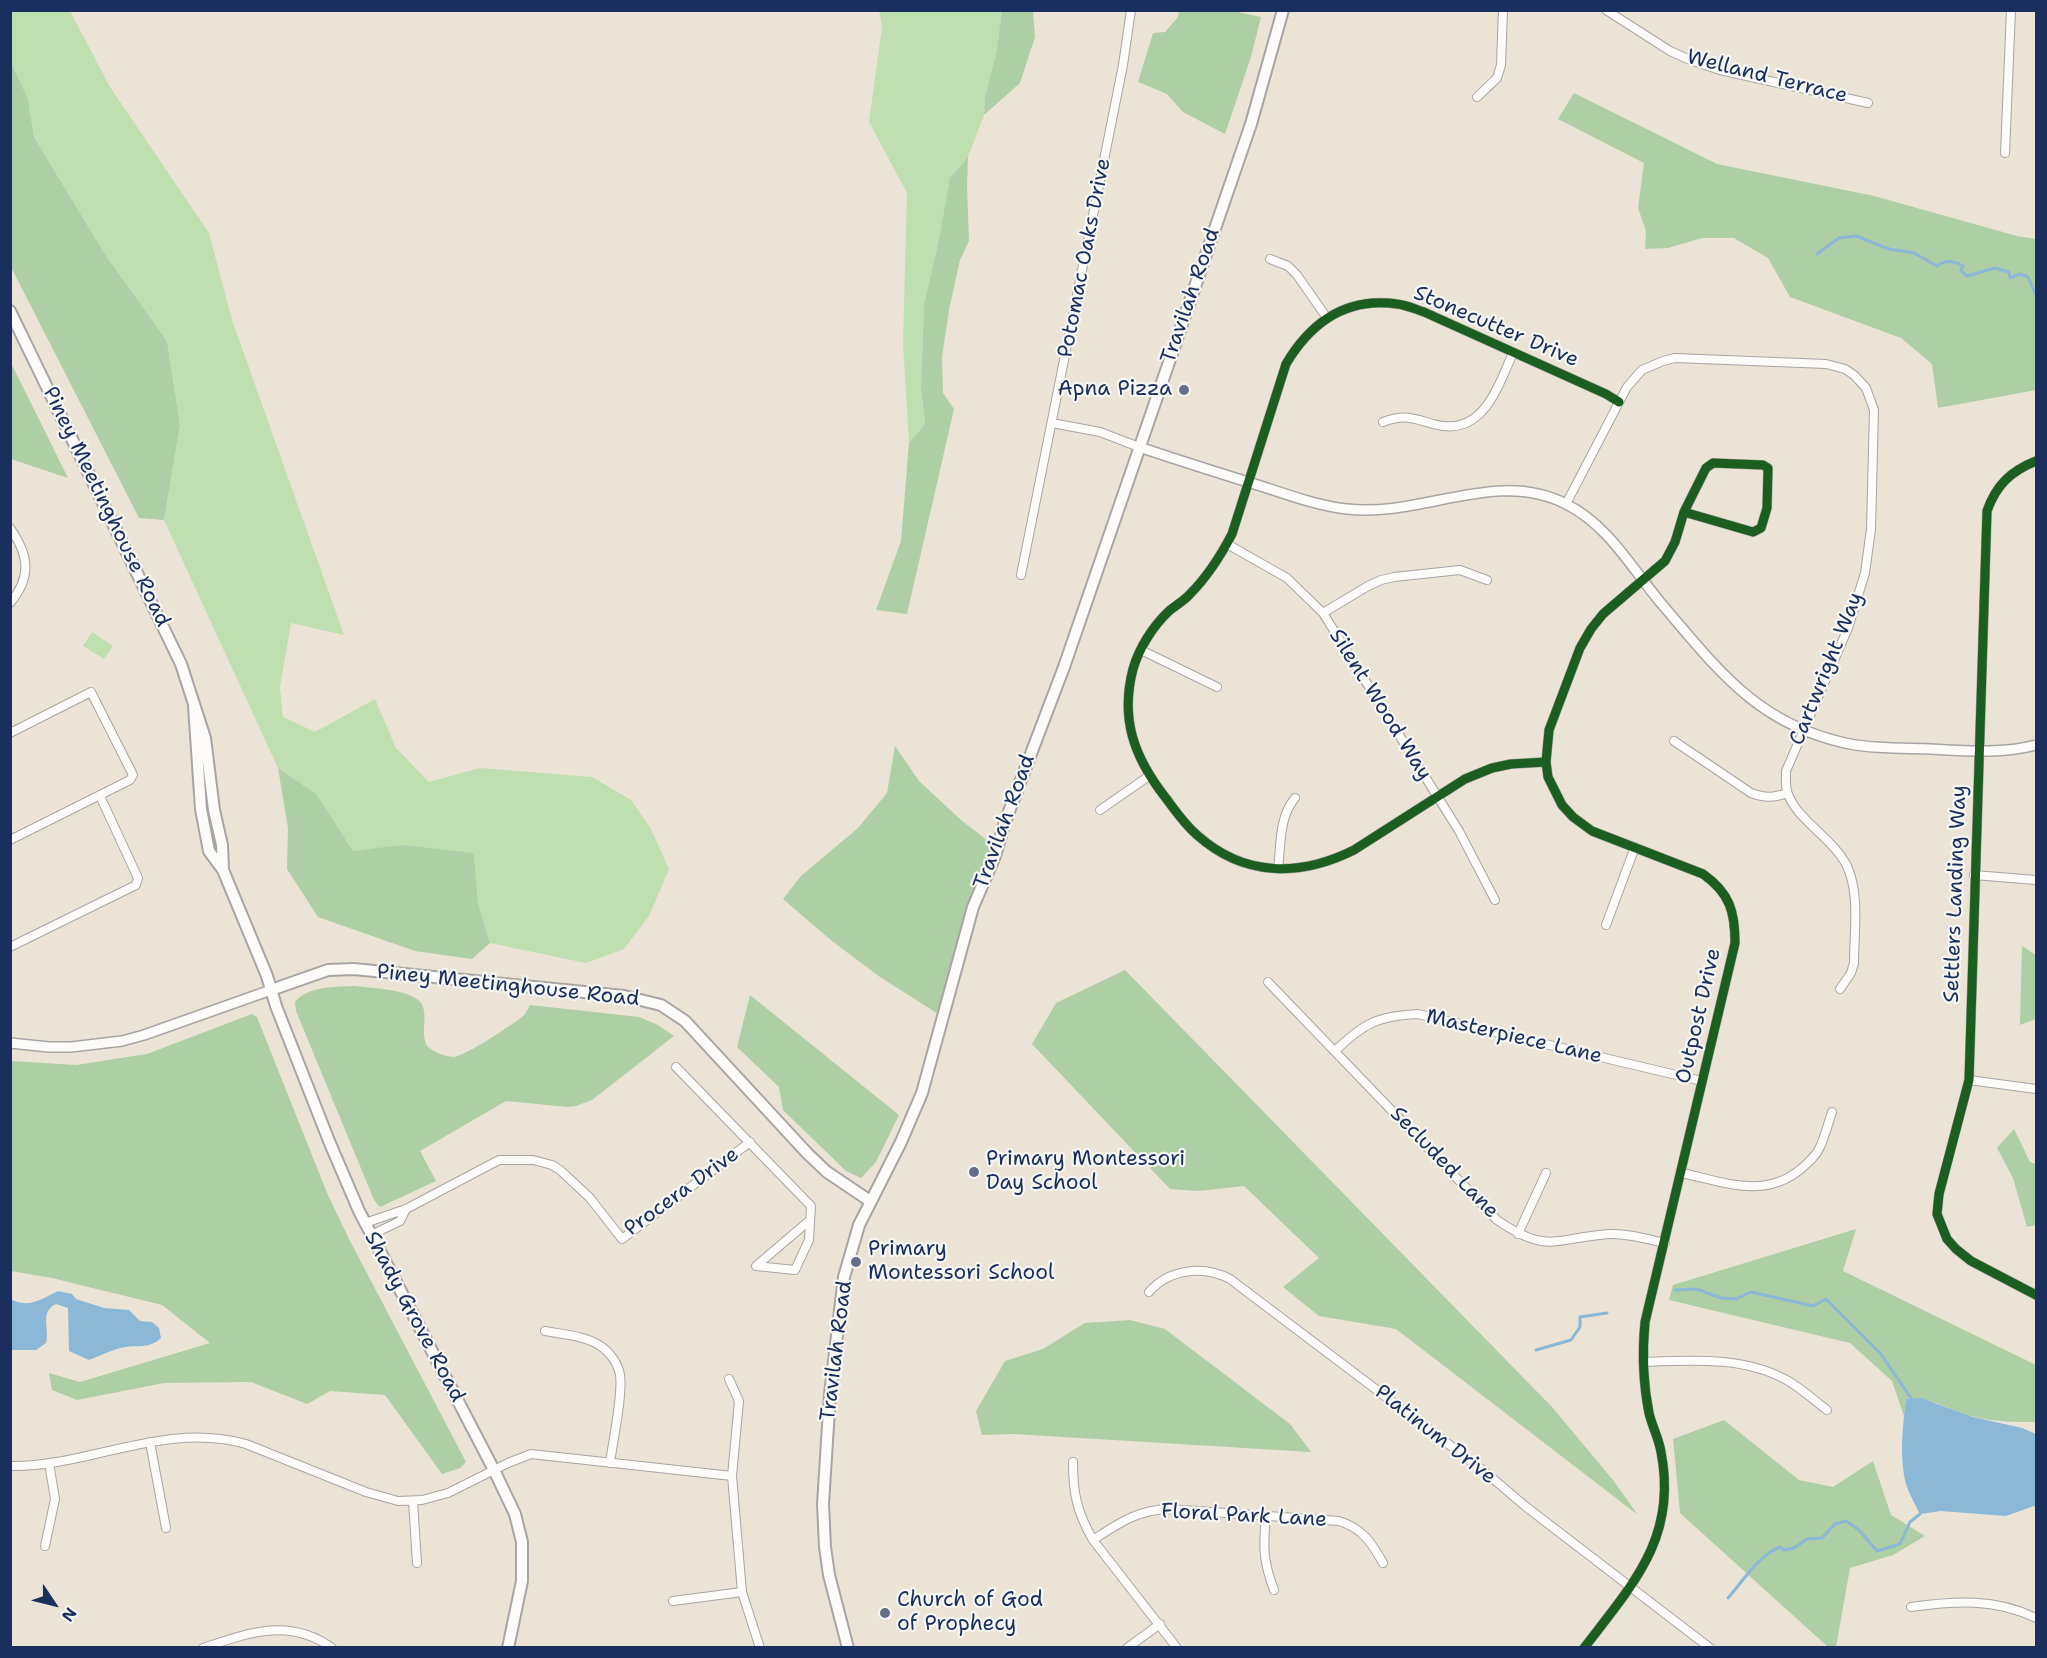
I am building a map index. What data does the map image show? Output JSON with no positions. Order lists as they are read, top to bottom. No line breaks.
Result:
{"streets":{"main road":["Travilah Road","Piney Meetinghouse Road","Shady Grove Road"],"street":["Welland Terrace","Potomac Oaks Drive","Stonecutter Drive","Cartwright Way","Silent Wood Way","Settlers Landing Way","Outpost Drive","Masterpiece Lane","Secluded Lane","Procera Drive","Platinum Drive","Floral Park Lane"]},"crossings":[["Travilah Road","Piney Meetinghouse Road"],["Stonecutter Drive","Cartwright Way"],["Stonecutter Drive","Silent Wood Way"],["Stonecutter Drive","Outpost Drive"],["Piney Meetinghouse Road","Shady Grove Road"],["Outpost Drive","Masterpiece Lane"],["Outpost Drive","Secluded Lane"],["Outpost Drive","Platinum Drive"],["Masterpiece Lane","Secluded Lane"],["Procera Drive","Shady Grove Road"]],"places":["Apna Pizza","Primary Montessori Day School","Primary Montessori School","Church of God of Prophecy"],"north":"bottom right"}
